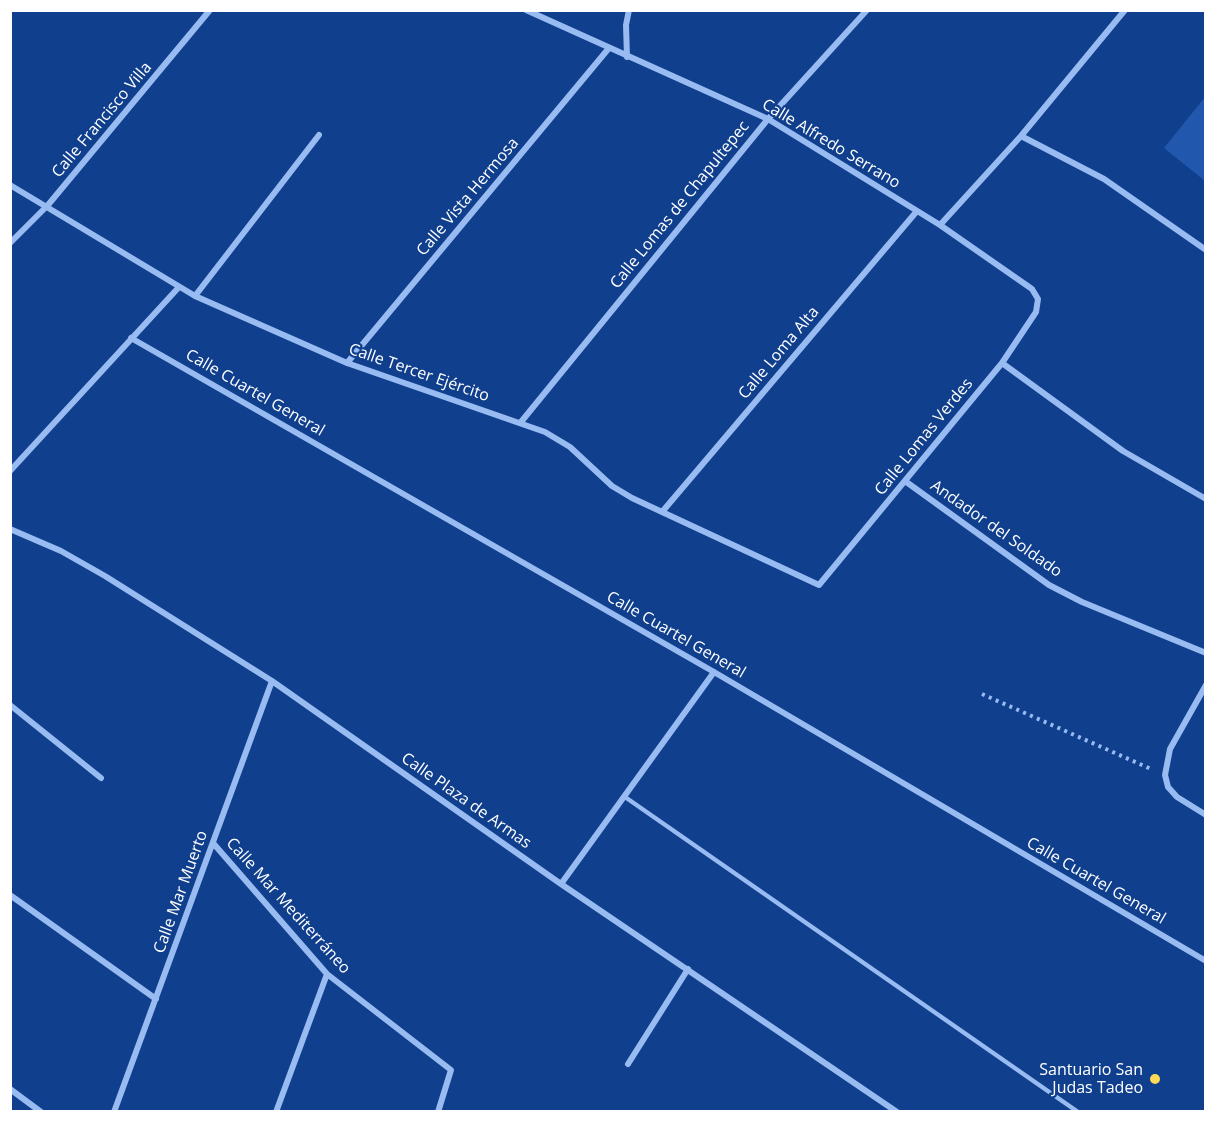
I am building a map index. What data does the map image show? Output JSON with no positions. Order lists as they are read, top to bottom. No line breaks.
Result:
{"streets":{"street":["Calle Francisco Villa","Calle Alfredo Serrano","Calle Vista Hermosa","Calle Lomas de Chapultepec","Calle Loma Alta","Calle Tercer Ejército","Calle Cuartel General","Calle Lomas Verdes","Andador del Soldado","Calle Plaza de Armas","Calle Mar Muerto","Calle Mar Mediterráneo"]},"crossings":[["Calle Francisco Villa","Calle Tercer Ejército"],["Calle Alfredo Serrano","Calle Vista Hermosa"],["Calle Alfredo Serrano","Calle Lomas de Chapultepec"],["Calle Alfredo Serrano","Calle Loma Alta"],["Calle Alfredo Serrano","Calle Lomas Verdes"],["Calle Vista Hermosa","Calle Tercer Ejército"],["Calle Lomas de Chapultepec","Calle Tercer Ejército"],["Calle Loma Alta","Calle Tercer Ejército"],["Calle Tercer Ejército","Calle Lomas Verdes"],["Calle Lomas Verdes","Andador del Soldado"],["Calle Plaza de Armas","Calle Mar Muerto"],["Calle Mar Muerto","Calle Mar Mediterráneo"]],"places":["Santuario San Judas Tadeo"]}
